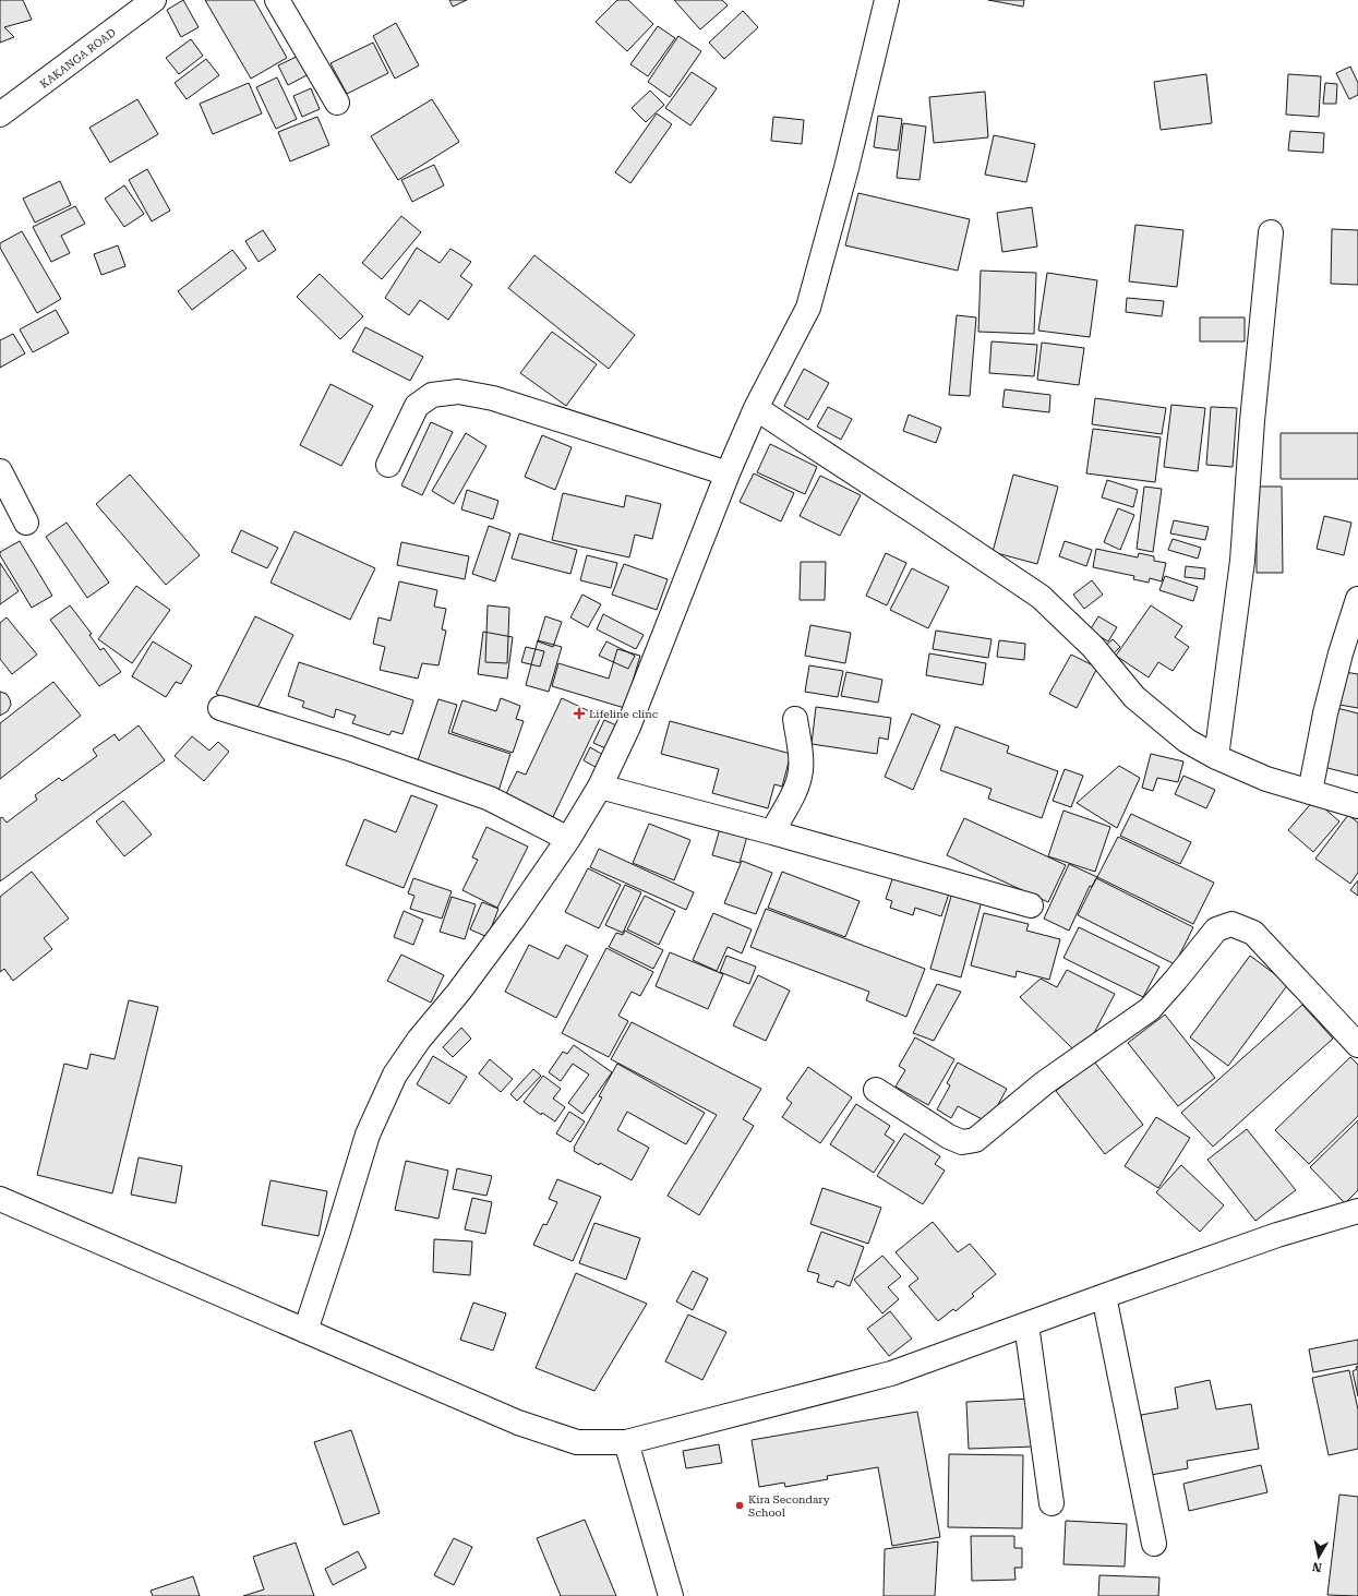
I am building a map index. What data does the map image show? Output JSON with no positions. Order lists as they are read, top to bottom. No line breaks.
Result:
{"streets":{"street":["KAKANGA ROAD"]},"places":{"health":["Lifeline clinc"],"other":["Kira Secondary School"]},"north":"bottom"}
